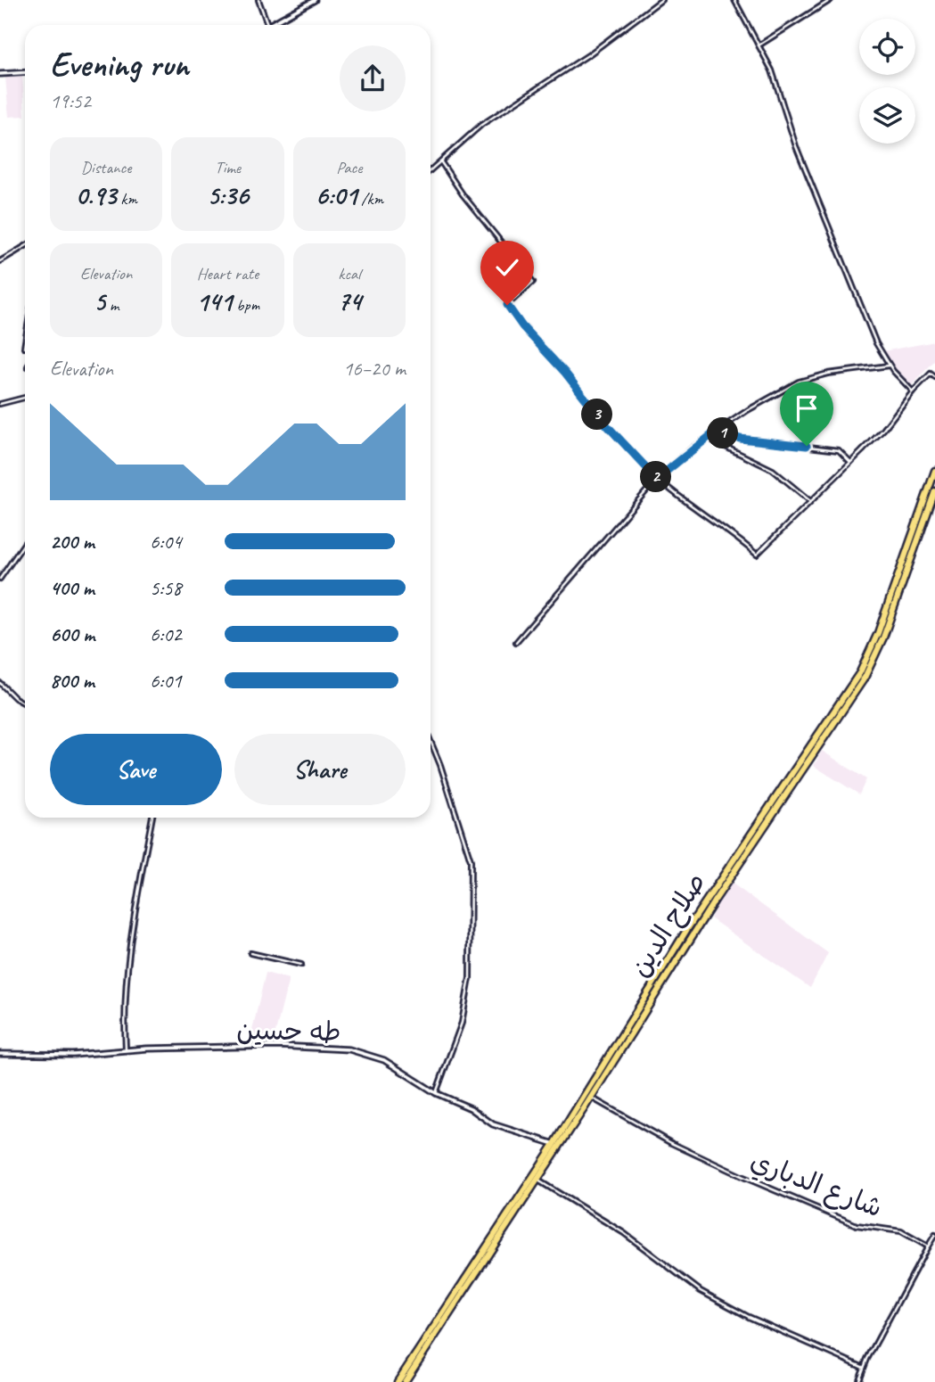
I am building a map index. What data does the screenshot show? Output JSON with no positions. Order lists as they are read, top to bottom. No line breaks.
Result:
{"streets":{"highway":["صلاح الدين"],"street":["طه حسين","شارع الدباري"]},"crossings":[["صلاح الدين","طه حسين"],["صلاح الدين","شارع الدباري"]],"page":{"heading":["Evening run","19:52"],"stats":[["Distance","0.93 km"],["Time","5:36"],["Pace","6:01 /km"],["Elevation","5 m"],["Heart rate","141 bpm"],["kcal","74"]],"chart":["Elevation","16–20 m"],"pins":["3","1","2"],"list":[{"name":"200 m","note":"6:04"},{"name":"400 m","note":"5:58"},{"name":"600 m","note":"6:02"},{"name":"800 m","note":"6:01"}],"buttons":["Save","Share"]}}
